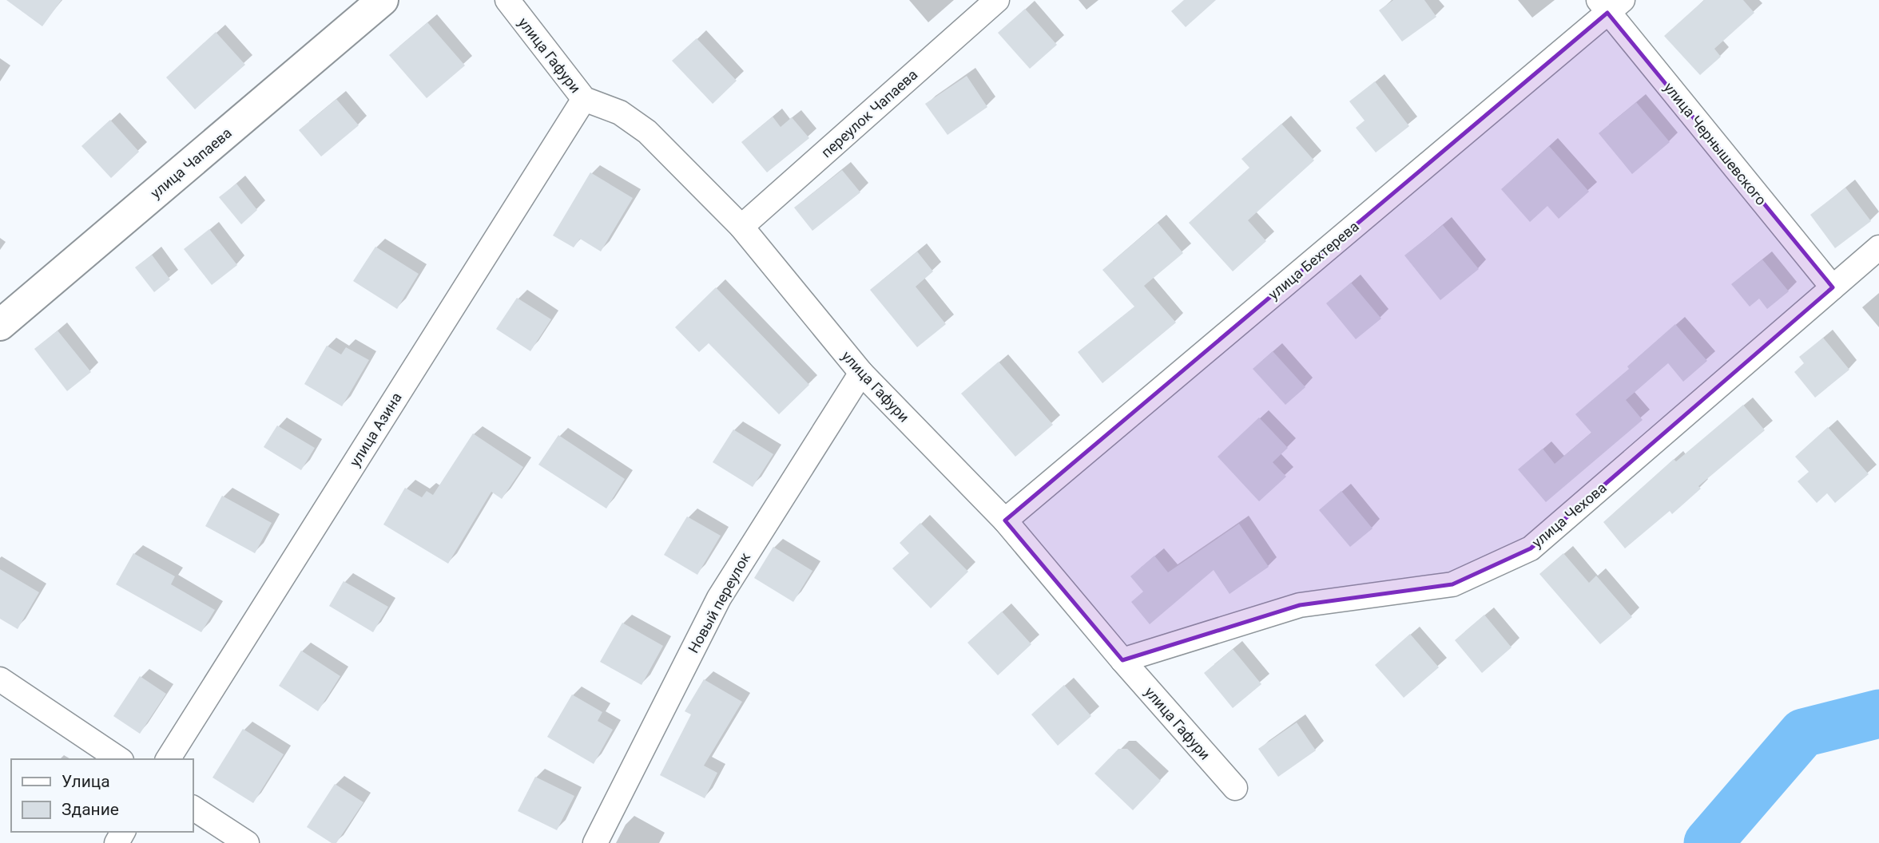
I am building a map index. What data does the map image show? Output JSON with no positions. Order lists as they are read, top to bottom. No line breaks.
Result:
{"streets":{"street":["улица Гафури","переулок Чапаева","улица Чернышевского","улица Чапаева","улица Бехтерева","улица Азина","улица Чехова","Новый переулок"]},"crossings":[["улица Гафури","переулок Чапаева"],["улица Гафури","улица Бехтерева"],["улица Гафури","улица Азина"],["улица Гафури","улица Чехова"],["улица Гафури","Новый переулок"],["улица Чернышевского","улица Бехтерева"],["улица Чернышевского","улица Чехова"]],"legend":["Улица","Здание"]}
